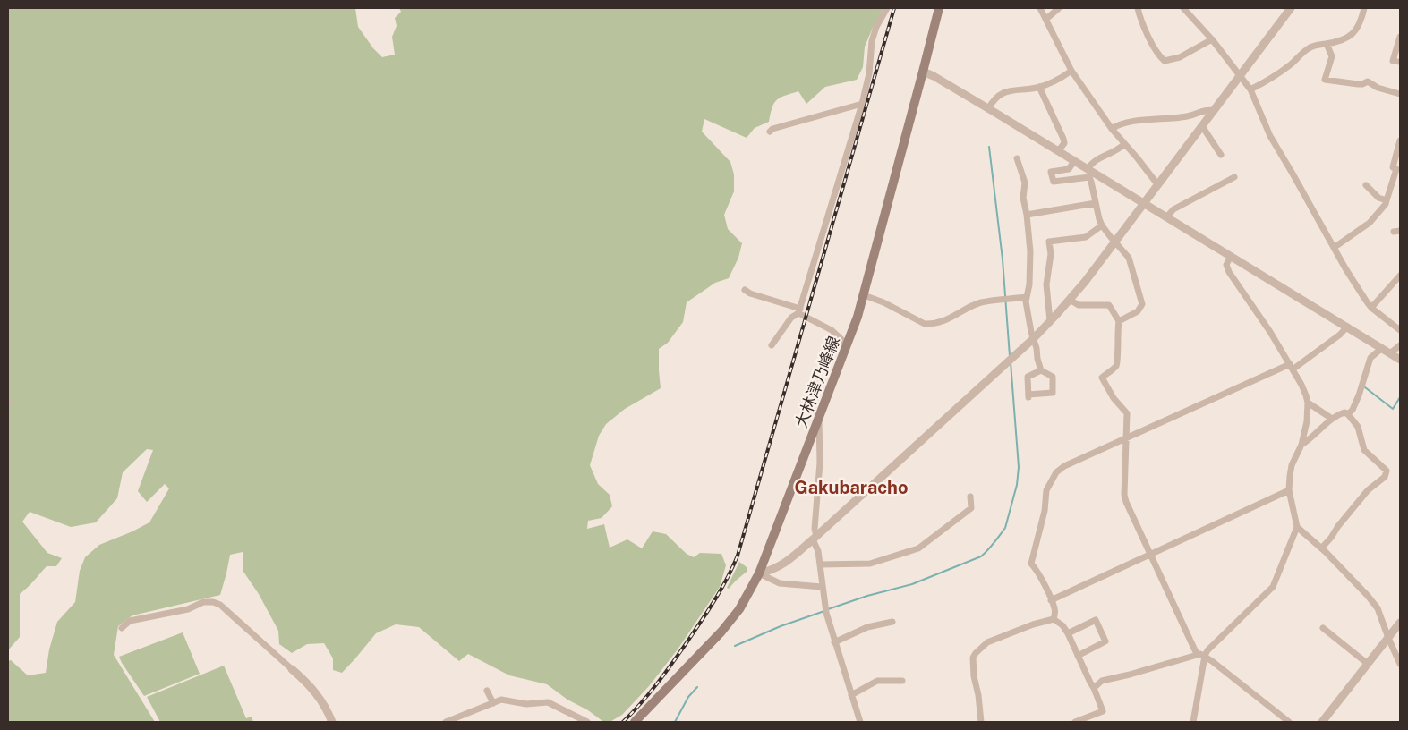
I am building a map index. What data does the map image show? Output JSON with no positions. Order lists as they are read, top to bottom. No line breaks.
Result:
{"streets":{"main road":["大林津乃峰線"]},"districts":["Gakubaracho"]}
